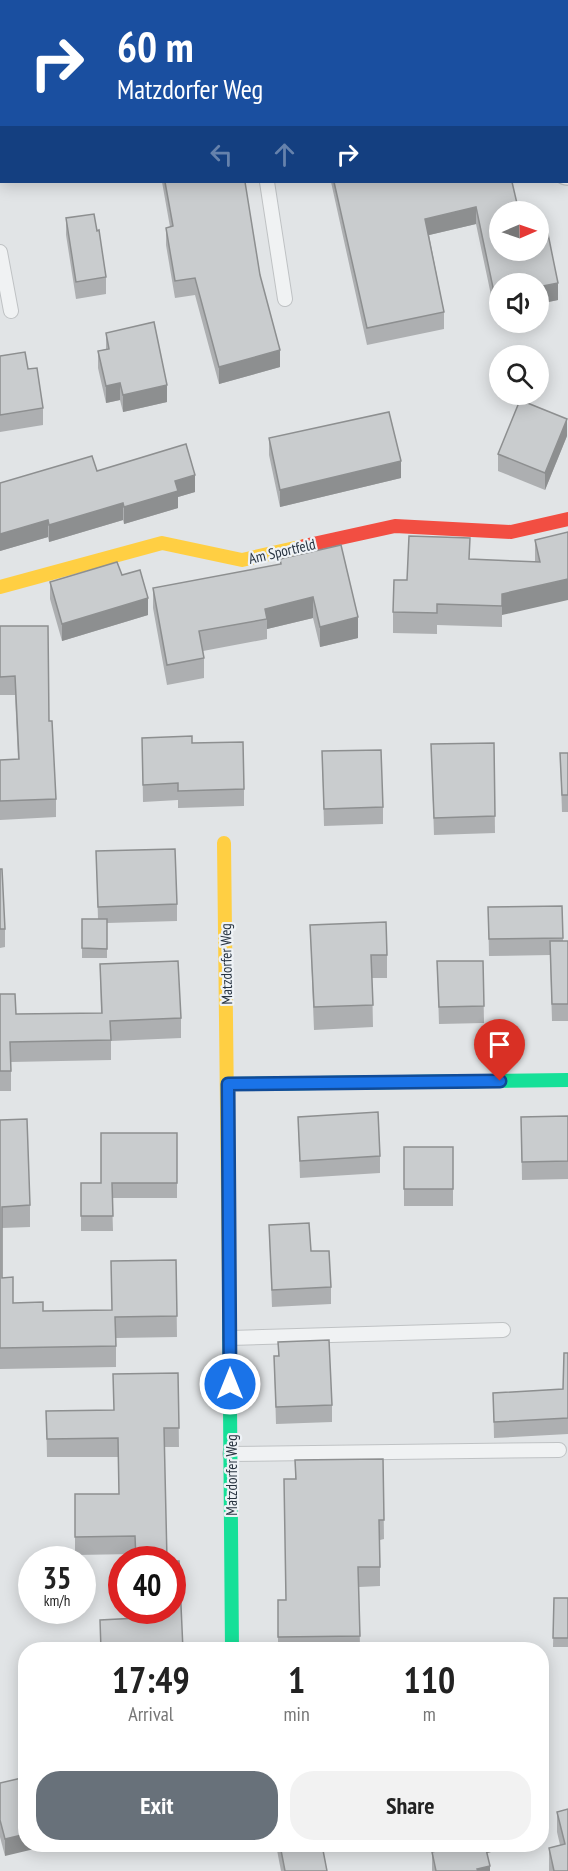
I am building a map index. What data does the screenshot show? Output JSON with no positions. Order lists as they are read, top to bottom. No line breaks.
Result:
{"streets":{"street":["Am Sportfeld","Matzdorfer Weg"]},"north":"right","page":{"turn":["60 m","Matzdorfer Weg"],"speed":"35 km/h","limit":"40","eta":["17:49","Arrival","1","min","110","m"],"buttons":["Exit","Share"]}}
